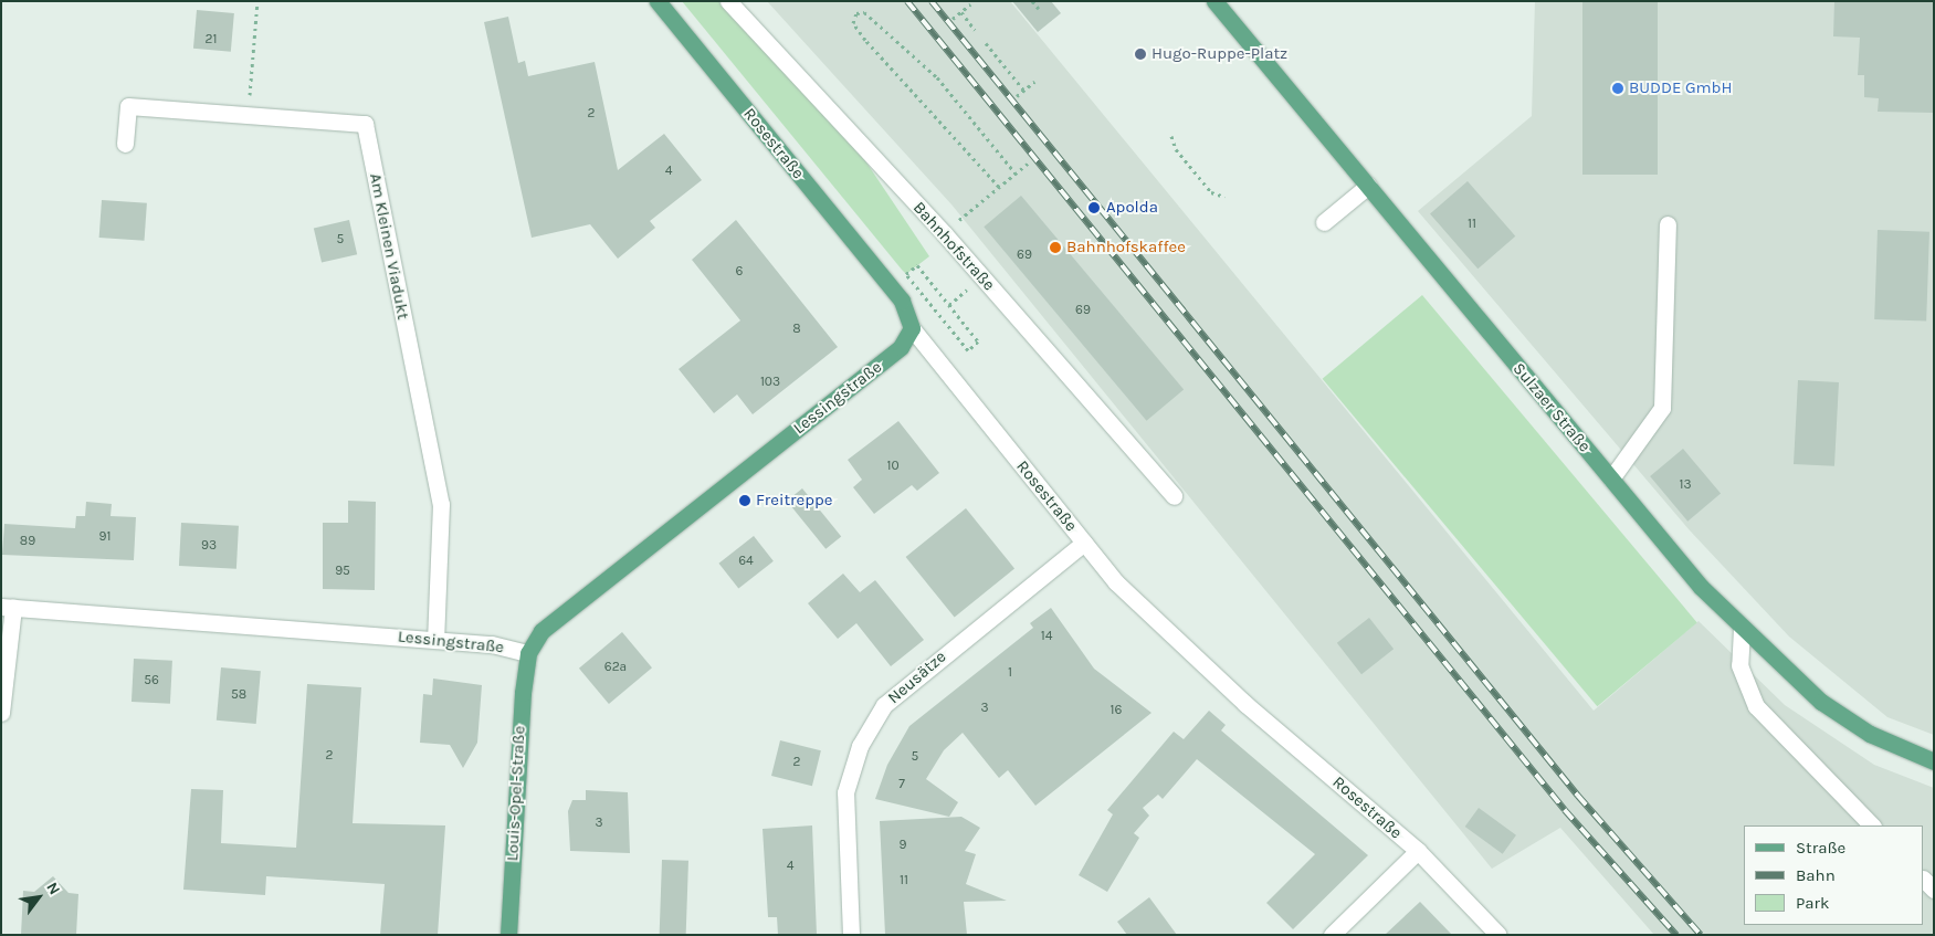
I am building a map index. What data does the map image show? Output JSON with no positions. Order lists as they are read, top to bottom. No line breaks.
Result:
{"streets":{"main road":["Rosestraße","Lessingstraße","Sulzaer Straße","Louis-Opel-Straße"],"street":["Am Kleinen Viadukt","Bahnhofstraße","Neusätze"]},"crossings":[["Rosestraße","Lessingstraße"],["Rosestraße","Neusätze"],["Am Kleinen Viadukt","Lessingstraße"],["Lessingstraße","Louis-Opel-Straße"]],"places":["Hugo-Ruppe-Platz","BUDDE GmbH","Apolda","Bahnhofskaffee","Freitreppe"],"house_numbers":["21","2","4","11","5","69","6","69","8","103","10","13","91","89","93","64","95","14","62a","1","56","58","3","16","2","5","2","7","3","9","4","11"],"legend":["Straße","Bahn","Park"],"north":"top right"}
